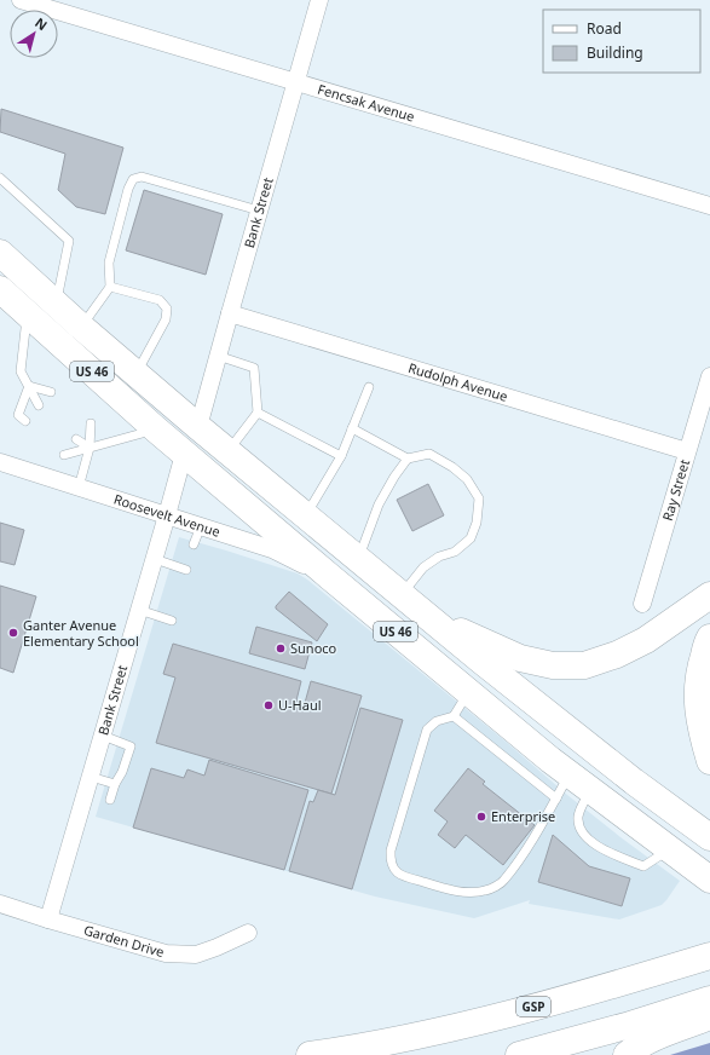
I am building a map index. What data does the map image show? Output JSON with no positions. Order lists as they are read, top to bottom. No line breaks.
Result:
{"streets":{"highway":["US 46","GSP"],"street":["Fencsak Avenue","Bank Street","Rudolph Avenue","Ray Street","Roosevelt Avenue","Garden Drive"]},"crossings":[["Fencsak Avenue","Bank Street"],["Bank Street","US 46"],["Bank Street","Rudolph Avenue"],["Bank Street","Roosevelt Avenue"],["Bank Street","Garden Drive"],["US 46","Roosevelt Avenue"],["Rudolph Avenue","Ray Street"]],"places":["Ganter Avenue Elementary School","Sunoco","U-Haul","Enterprise"],"legend":["Road","Building"],"north":"top right"}
